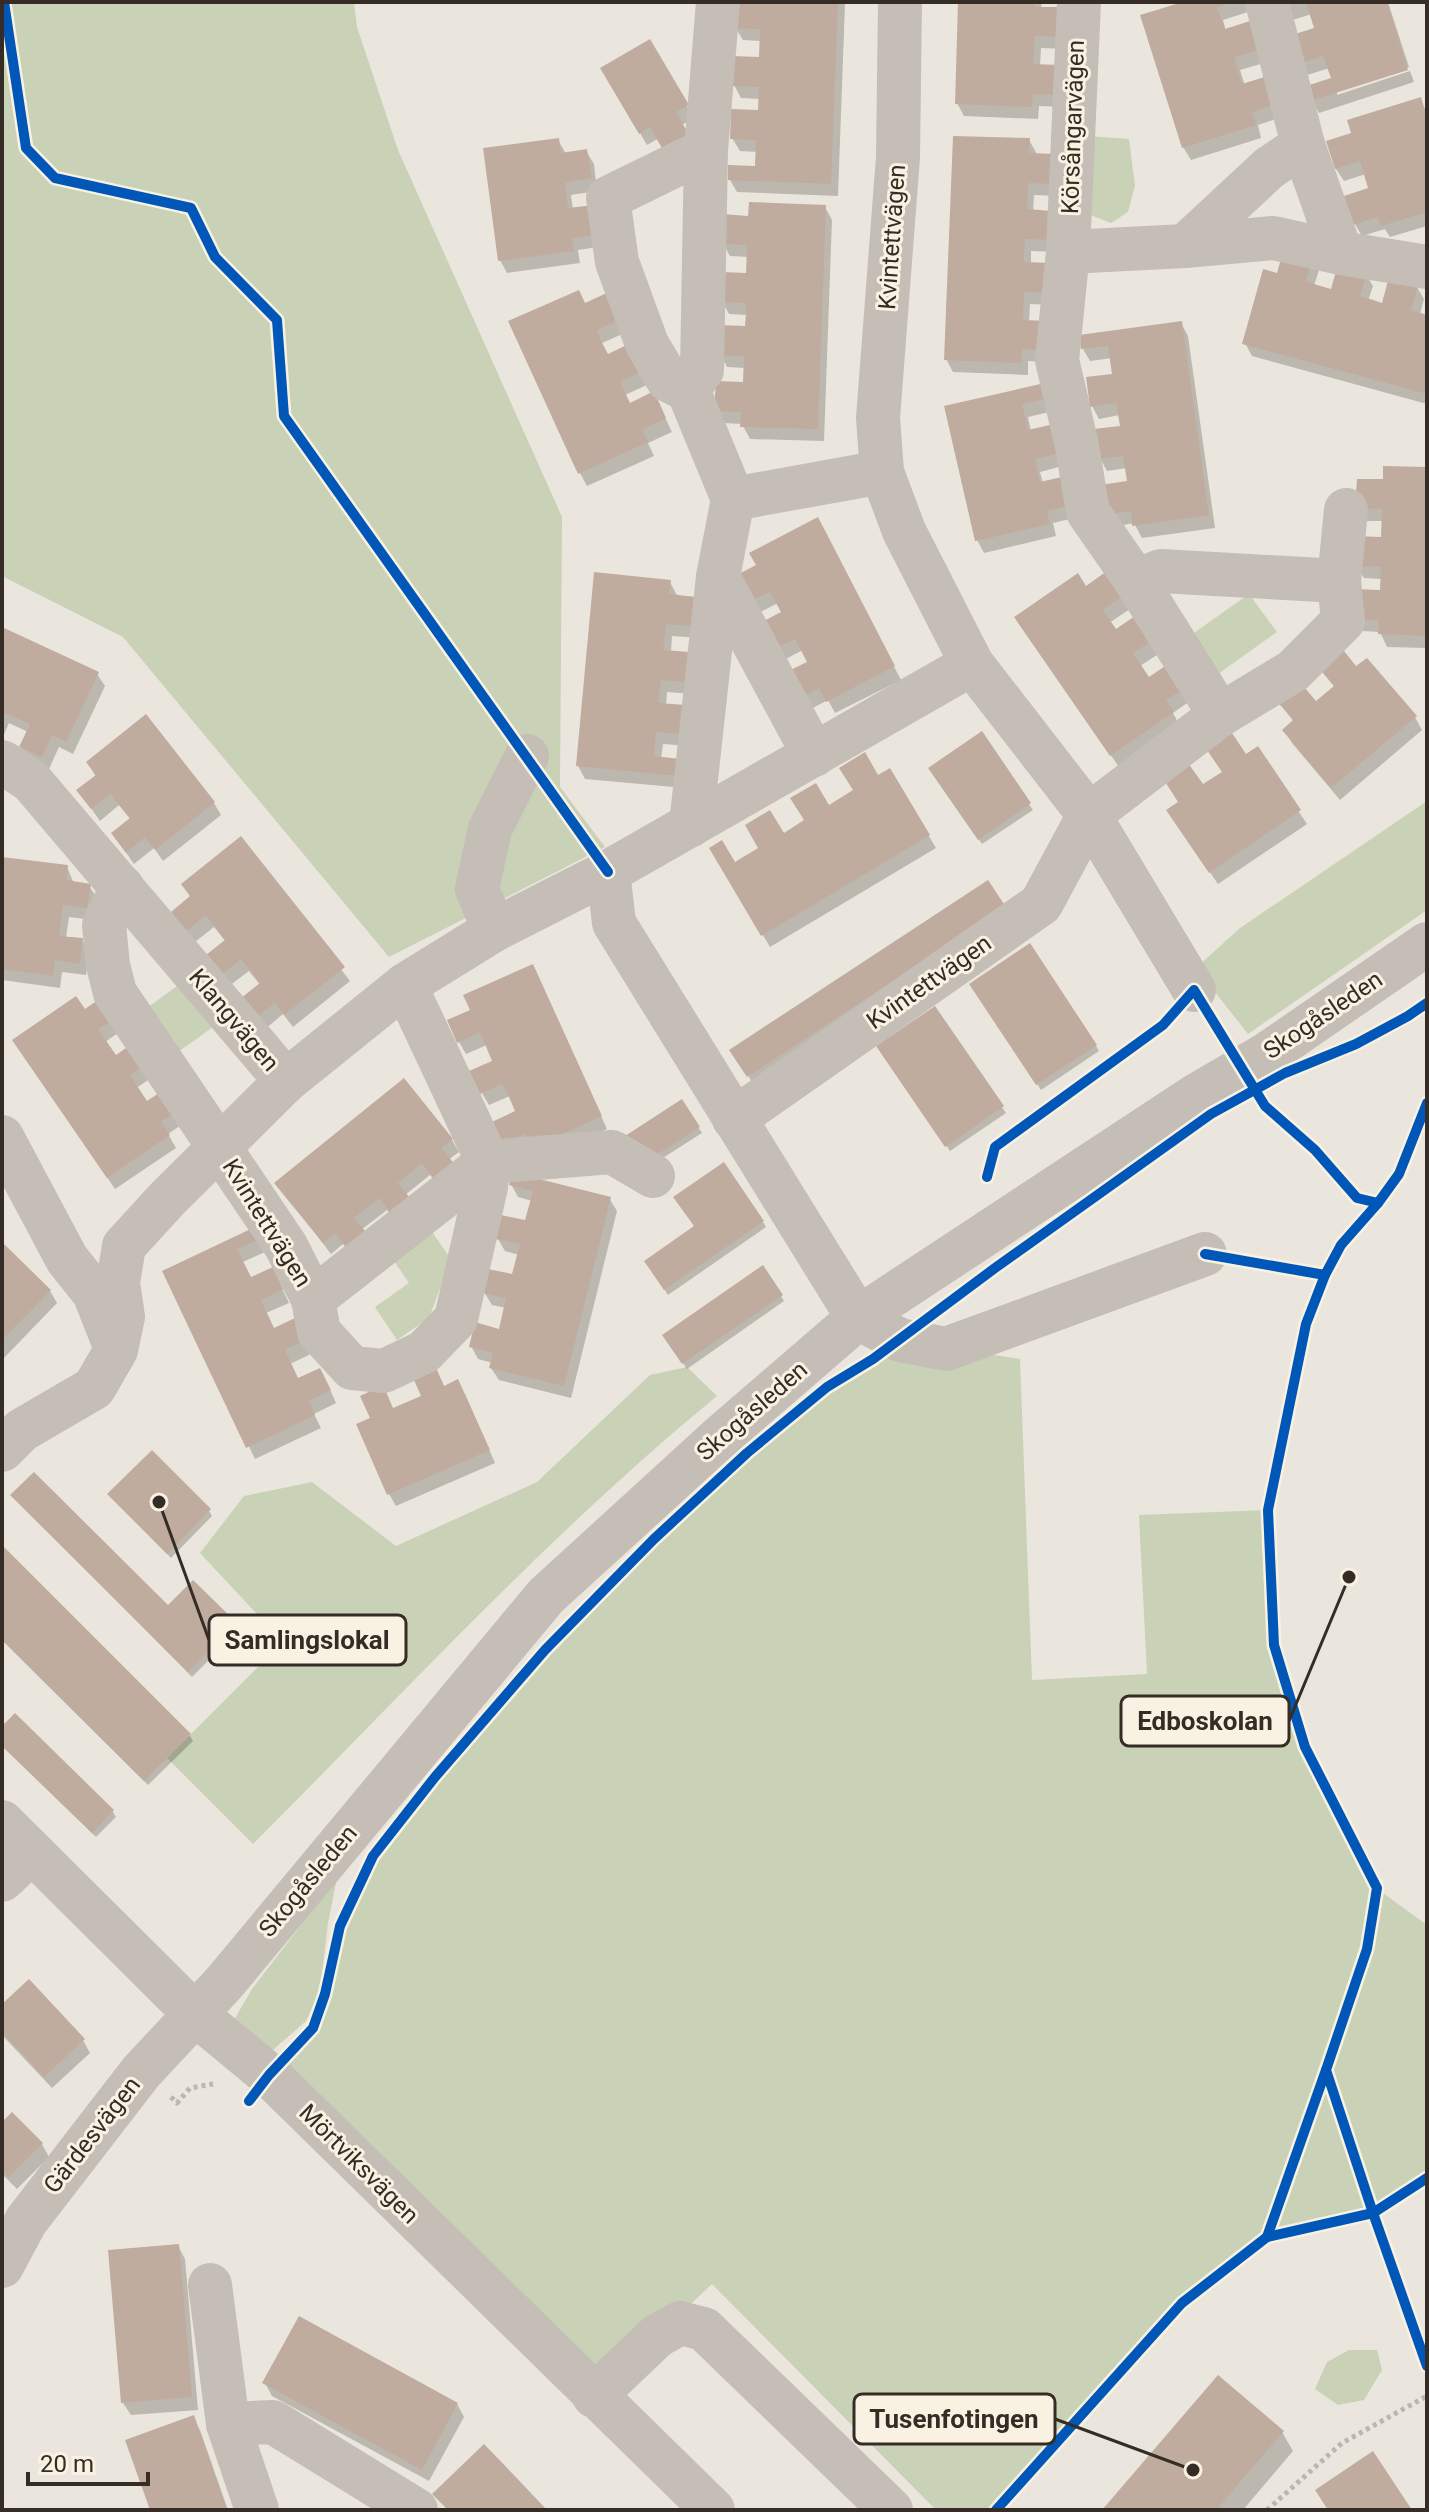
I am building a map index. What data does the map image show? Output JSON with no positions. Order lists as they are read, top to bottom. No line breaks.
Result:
{"streets":{"street":["Körsångarvägen","Kvintettvägen","Skogåsleden","Klangvägen","Gärdesvägen","Mörtviksvägen"]},"crossings":[["Kvintettvägen","Klangvägen"],["Skogåsleden","Gärdesvägen"],["Skogåsleden","Mörtviksvägen"],["Gärdesvägen","Mörtviksvägen"]],"places":["Samlingslokal","Edboskolan","Tusenfotingen"],"scale_bar":"20 m"}
